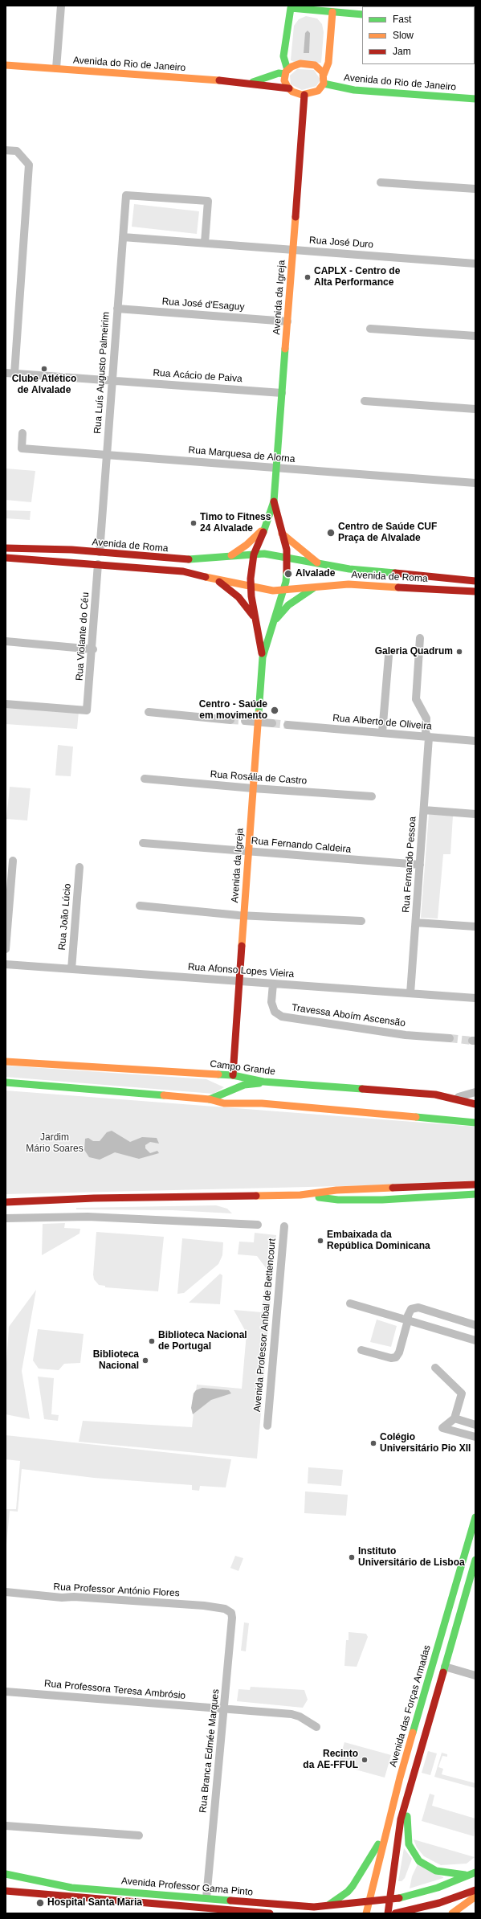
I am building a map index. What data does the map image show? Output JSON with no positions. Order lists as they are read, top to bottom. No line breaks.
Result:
{"streets":{"main road":["Avenida do Rio de Janeiro","Avenida da Igreja","Avenida de Roma","Campo Grande","Avenida das Forças Armadas","Avenida Professor Gama Pinto"],"street":["Rua José Duro","Rua José d'Esaguy","Rua Luís Augusto Palmeirim","Rua Acácio de Paiva","Rua Marquesa de Alorna","Rua Violante do Céu","Rua Alberto de Oliveira","Rua Rosália de Castro","Rua Fernando Caldeira","Rua Fernando Pessoa","Rua João Lúcio","Rua Afonso Lopes Vieira","Travessa Aboím Ascensão","Avenida Professor Aníbal de Bettencourt","Rua Professor António Flores","Rua Professora Teresa Ambrósio","Rua Branca Edmée Marques"]},"crossings":[["Avenida do Rio de Janeiro","Avenida da Igreja"],["Rua José Duro","Avenida da Igreja"],["Rua José Duro","Rua Luís Augusto Palmeirim"],["Avenida da Igreja","Rua José d'Esaguy"],["Avenida da Igreja","Rua Acácio de Paiva"],["Avenida da Igreja","Rua Marquesa de Alorna"],["Avenida da Igreja","Avenida de Roma"],["Avenida da Igreja","Rua Rosália de Castro"],["Avenida da Igreja","Rua Fernando Caldeira"],["Avenida da Igreja","Rua Afonso Lopes Vieira"],["Avenida da Igreja","Campo Grande"],["Rua José d'Esaguy","Rua Luís Augusto Palmeirim"],["Rua Luís Augusto Palmeirim","Rua Acácio de Paiva"],["Rua Luís Augusto Palmeirim","Rua Marquesa de Alorna"],["Rua Luís Augusto Palmeirim","Avenida de Roma"],["Rua Alberto de Oliveira","Rua Fernando Pessoa"],["Rua Fernando Caldeira","Rua Fernando Pessoa"],["Rua Fernando Pessoa","Rua Afonso Lopes Vieira"],["Rua João Lúcio","Rua Afonso Lopes Vieira"],["Rua Afonso Lopes Vieira","Travessa Aboím Ascensão"],["Rua Professor António Flores","Rua Branca Edmée Marques"],["Rua Professora Teresa Ambrósio","Rua Branca Edmée Marques"],["Avenida das Forças Armadas","Avenida Professor Gama Pinto"],["Rua Branca Edmée Marques","Avenida Professor Gama Pinto"]],"parks":["Jardim Mário Soares"],"places":["CAPLX - Centro de Alta Performance","Clube Atlético de Alvalade","Timo to Fitness 24 Alvalade","Centro de Saúde CUF Praça de Alvalade","Alvalade","Galeria Quadrum","Centro - Saúde em movimento","Embaixada da República Dominicana","Biblioteca Nacional de Portugal","Biblioteca Nacional","Colégio Universitário Pio XII","Instituto Universitário de Lisboa","Recinto da AE-FFUL","Hospital Santa Maria"],"legend":["Fast","Slow","Jam"]}
